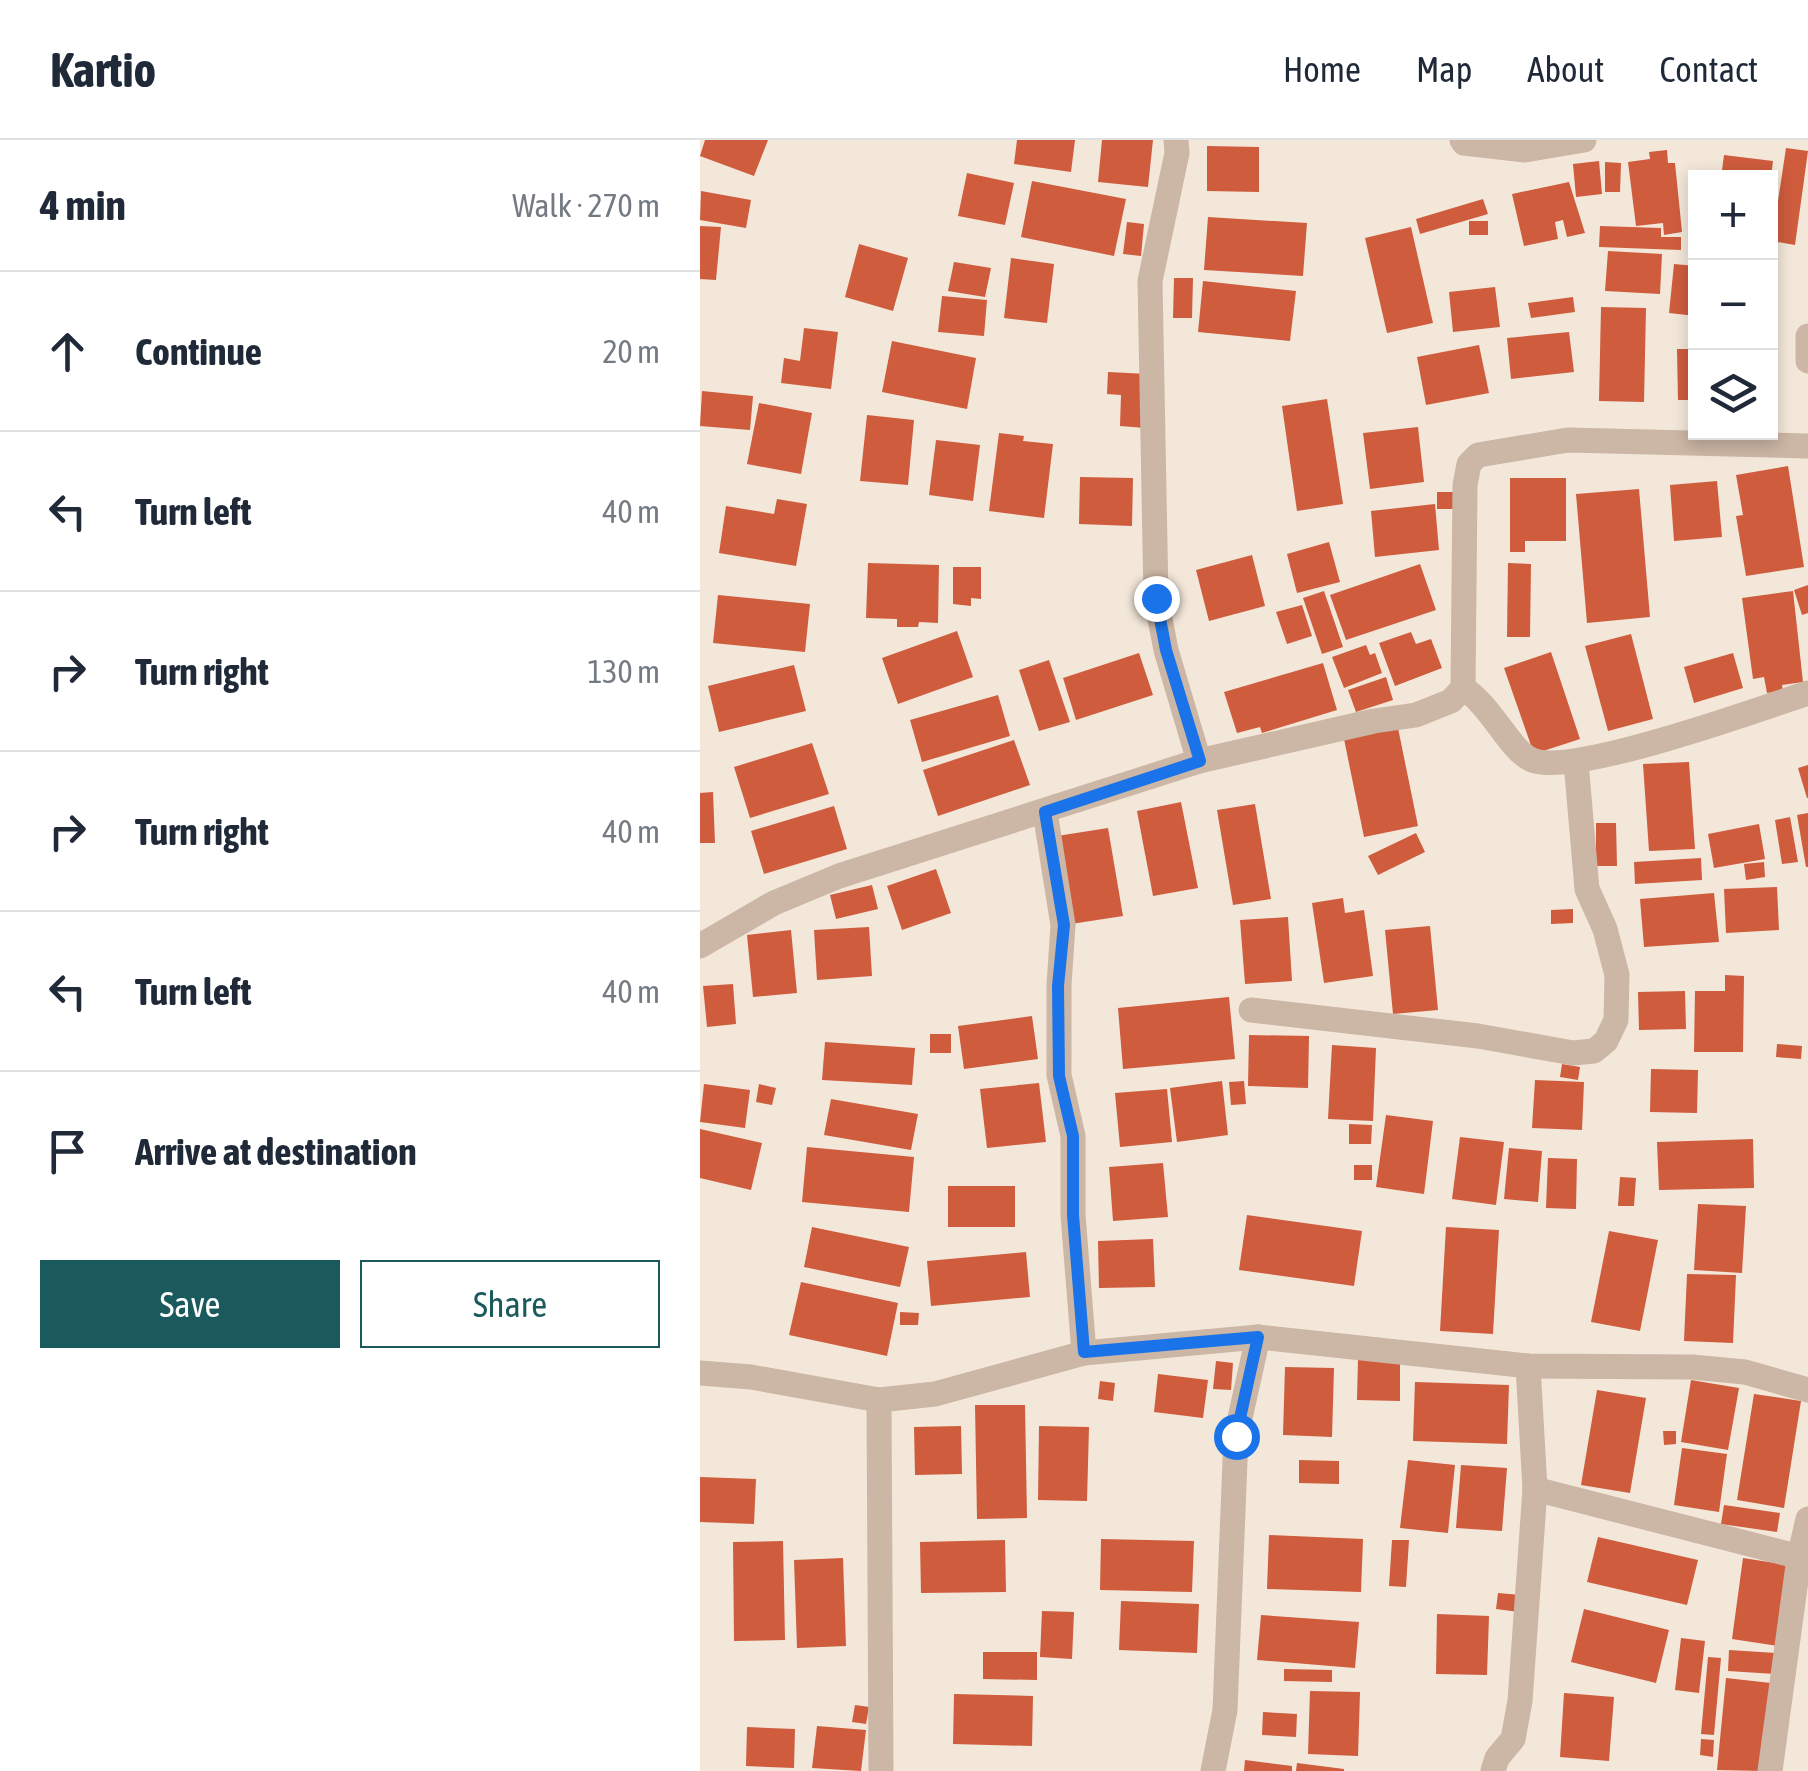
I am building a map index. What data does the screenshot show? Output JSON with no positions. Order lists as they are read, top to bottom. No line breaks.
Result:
{"page":{"header":"Kartio","nav":["Home","Map","About","Contact"],"heading":["4 min","Walk · 270 m"],"map_buttons":["+","−"],"list":[["Continue","20 m"],["Turn left","40 m"],["Turn right","130 m"],["Turn right","40 m"],["Turn left","40 m"],"Arrive at destination"],"buttons":["Save","Share"]}}
